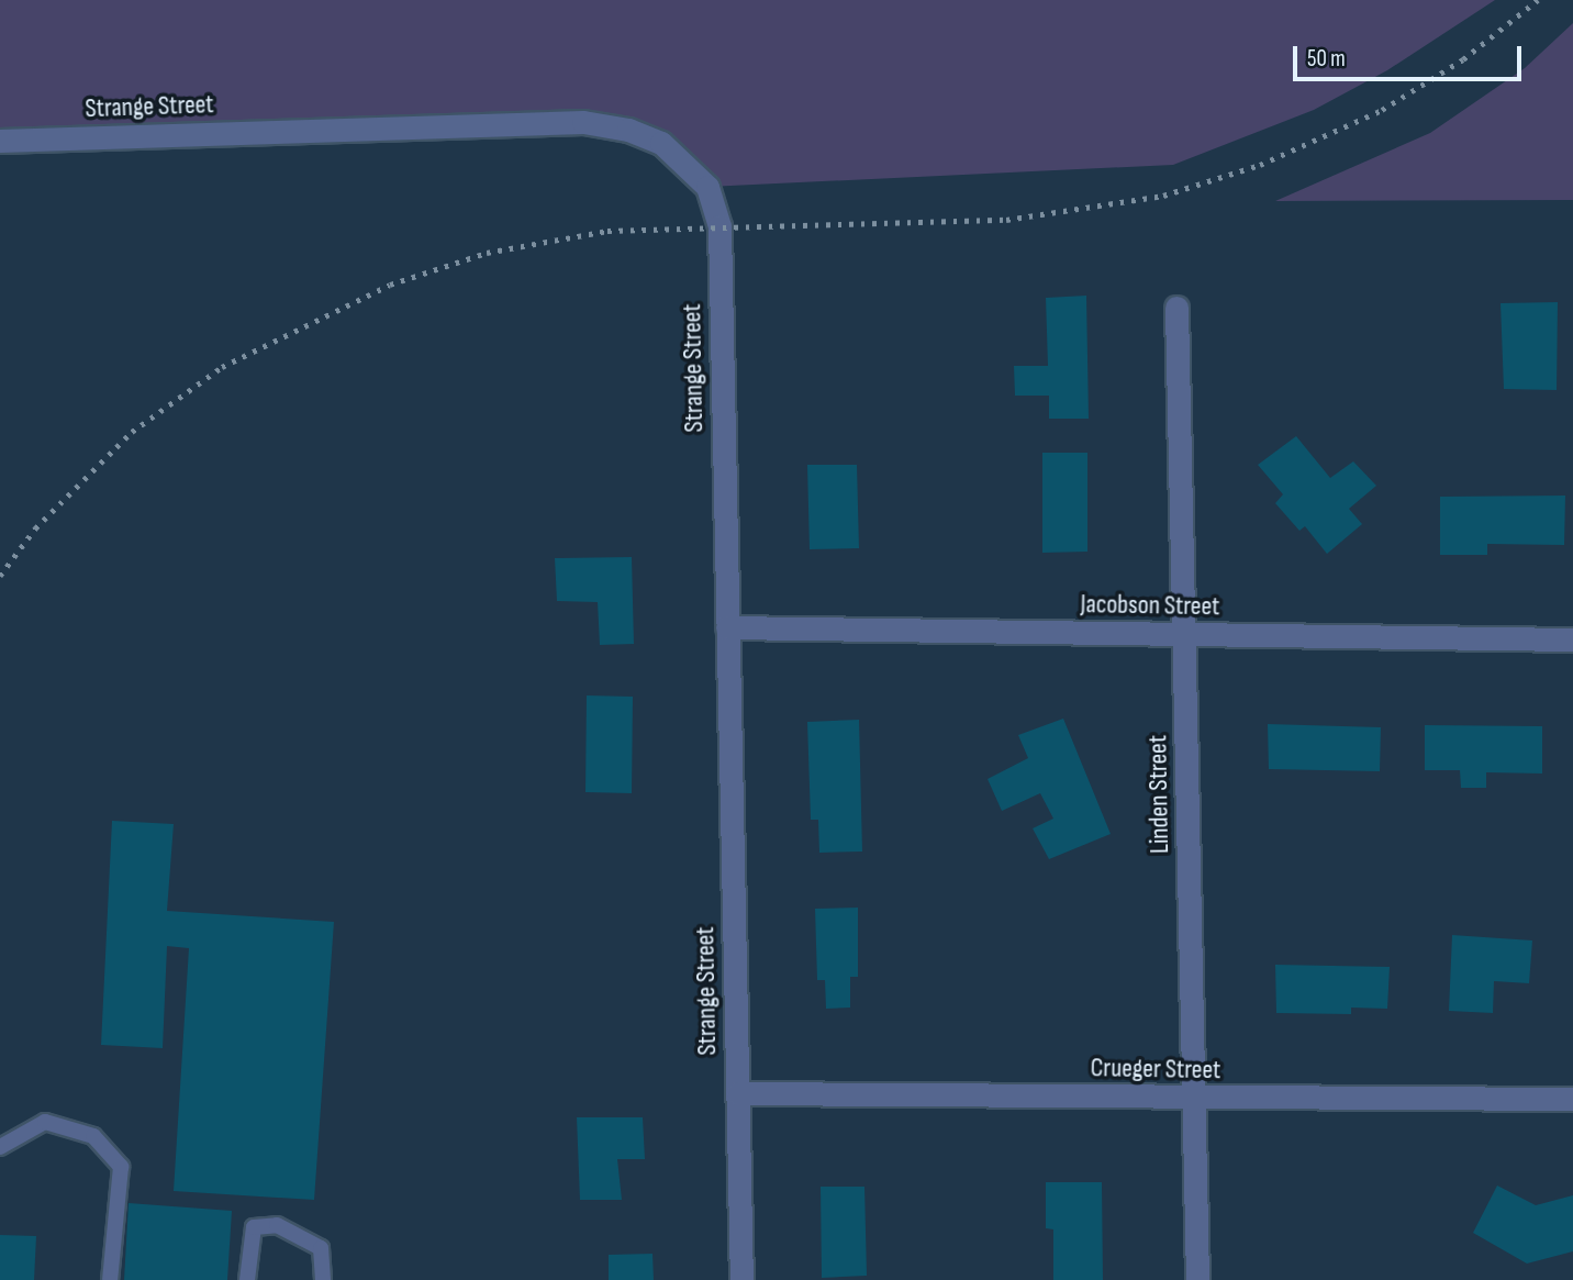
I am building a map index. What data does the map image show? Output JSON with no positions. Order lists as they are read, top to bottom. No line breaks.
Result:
{"streets":{"street":["Strange Street","Jacobson Street","Linden Street","Crueger Street"]},"crossings":[["Strange Street","Jacobson Street"],["Strange Street","Crueger Street"],["Jacobson Street","Linden Street"],["Linden Street","Crueger Street"]],"scale_bar":"50 m"}
